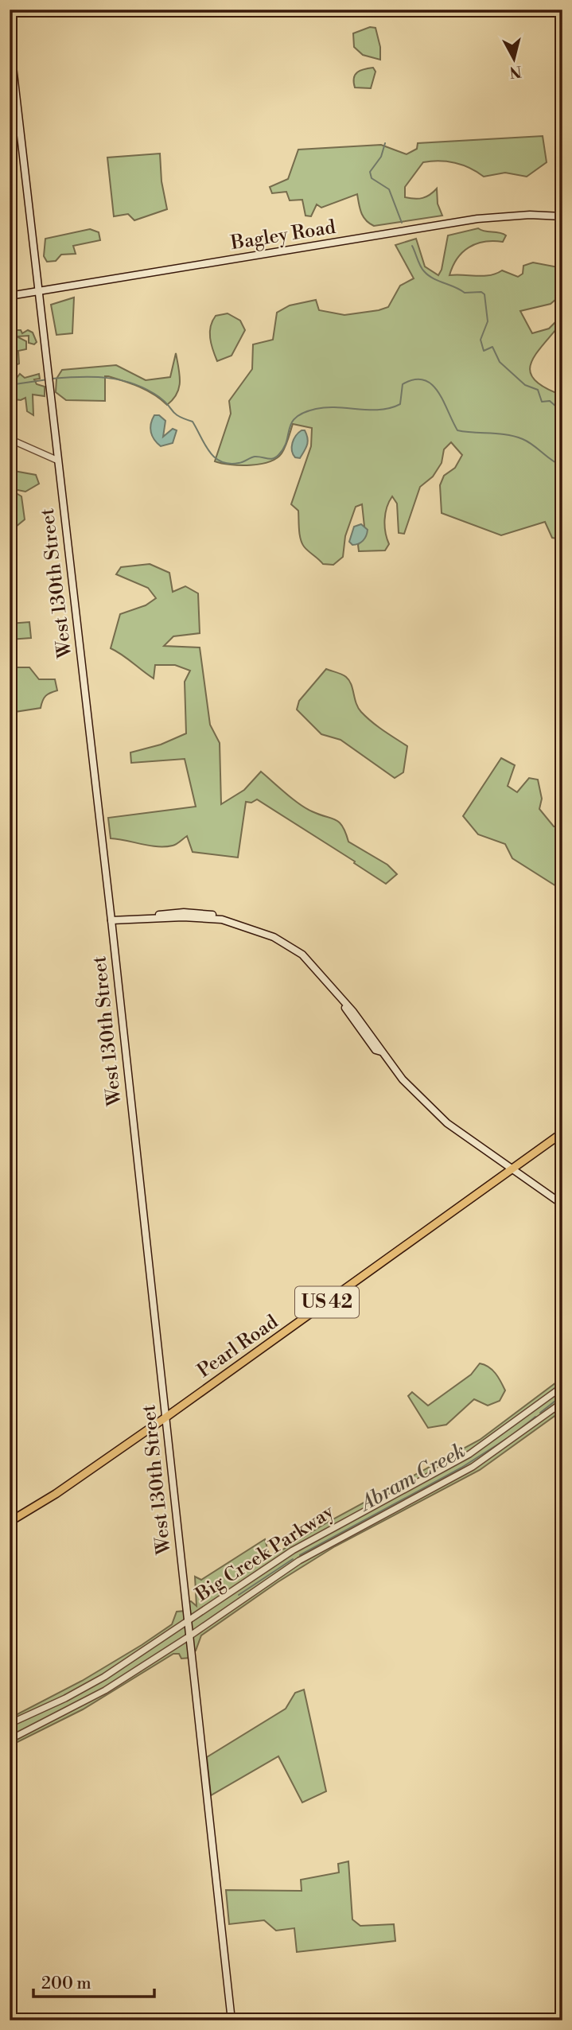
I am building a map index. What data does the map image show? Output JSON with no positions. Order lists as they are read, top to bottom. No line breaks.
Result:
{"streets":{"main road":["Bagley Road","West 130th Street","US 42","Pearl Road"],"street":["Big Creek Parkway"]},"crossings":[["Bagley Road","West 130th Street"],["West 130th Street","Pearl Road"],["West 130th Street","Big Creek Parkway"]],"water":["Abram Creek"],"scale_bar":"200 m","north":"bottom"}
